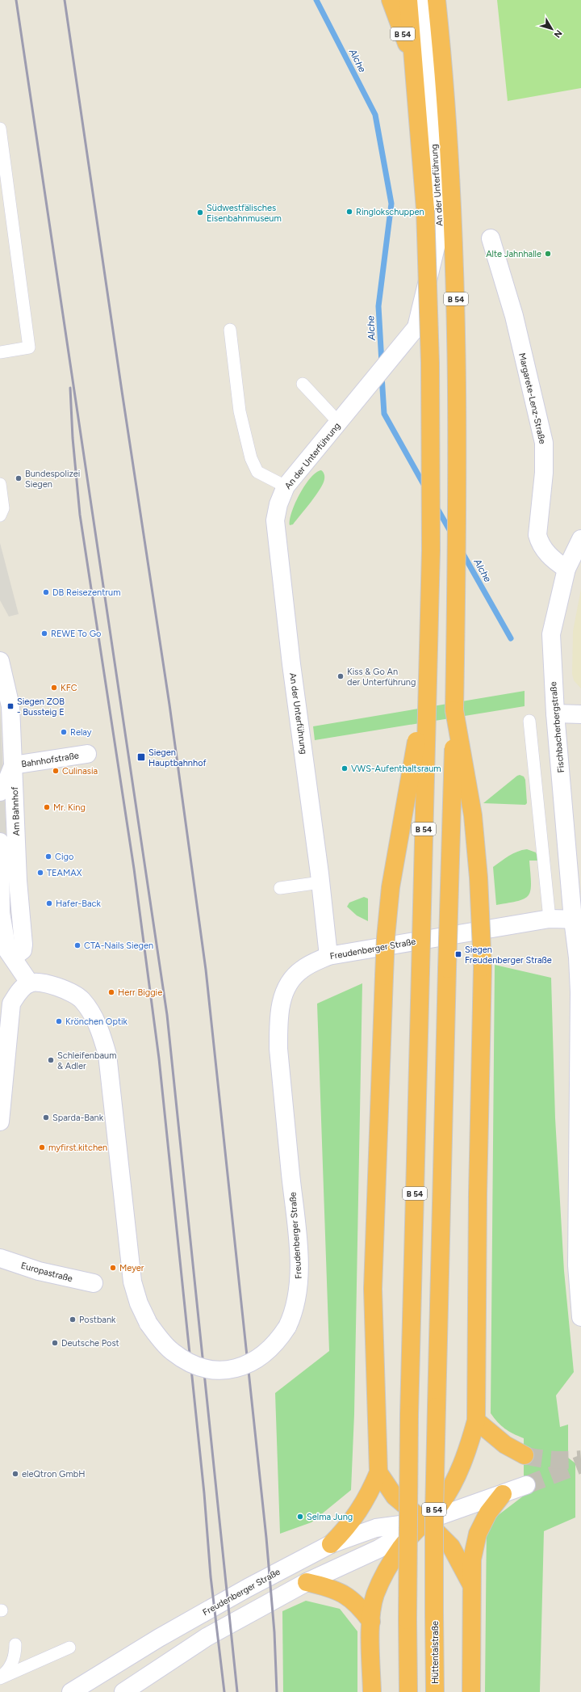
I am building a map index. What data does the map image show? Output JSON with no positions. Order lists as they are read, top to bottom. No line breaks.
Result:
{"streets":{"highway":["B 54","Hüttentalstraße"],"street":["An der Unterführung","Margarete-Lenz-Straße","Fischbacherbergstraße","Bahnhofstraße","Am Bahnhof","Freudenberger Straße","Europastraße"]},"crossings":[["B 54","Hüttentalstraße"],["An der Unterführung","Freudenberger Straße"],["Margarete-Lenz-Straße","Fischbacherbergstraße"],["Fischbacherbergstraße","Freudenberger Straße"],["Bahnhofstraße","Am Bahnhof"]],"water":["Alche"],"places":{"other":["Ringlokschuppen","Südwestfälisches Eisenbahnmuseum","Alte Jahnhalle","Bundespolizei Siegen","DB Reisezentrum","REWE To Go","Kiss & Go An der Unterführung","KFC","Relay","VWS-Aufenthaltsraum","Culinasia","Mr. King","Cigo","TEAMAX","Hafer-Back","CTA-Nails Siegen","Herr Biggie","Krönchen Optik","Schleifenbaum & Adler","Sparda-Bank","myfirst.kitchen","Meyer","Postbank","Deutsche Post","eleQtron GmbH","Selma Jung"],"transit":["Siegen ZOB - Bussteig E","Siegen Hauptbahnhof","Siegen Freudenberger Straße"]},"north":"bottom right"}
